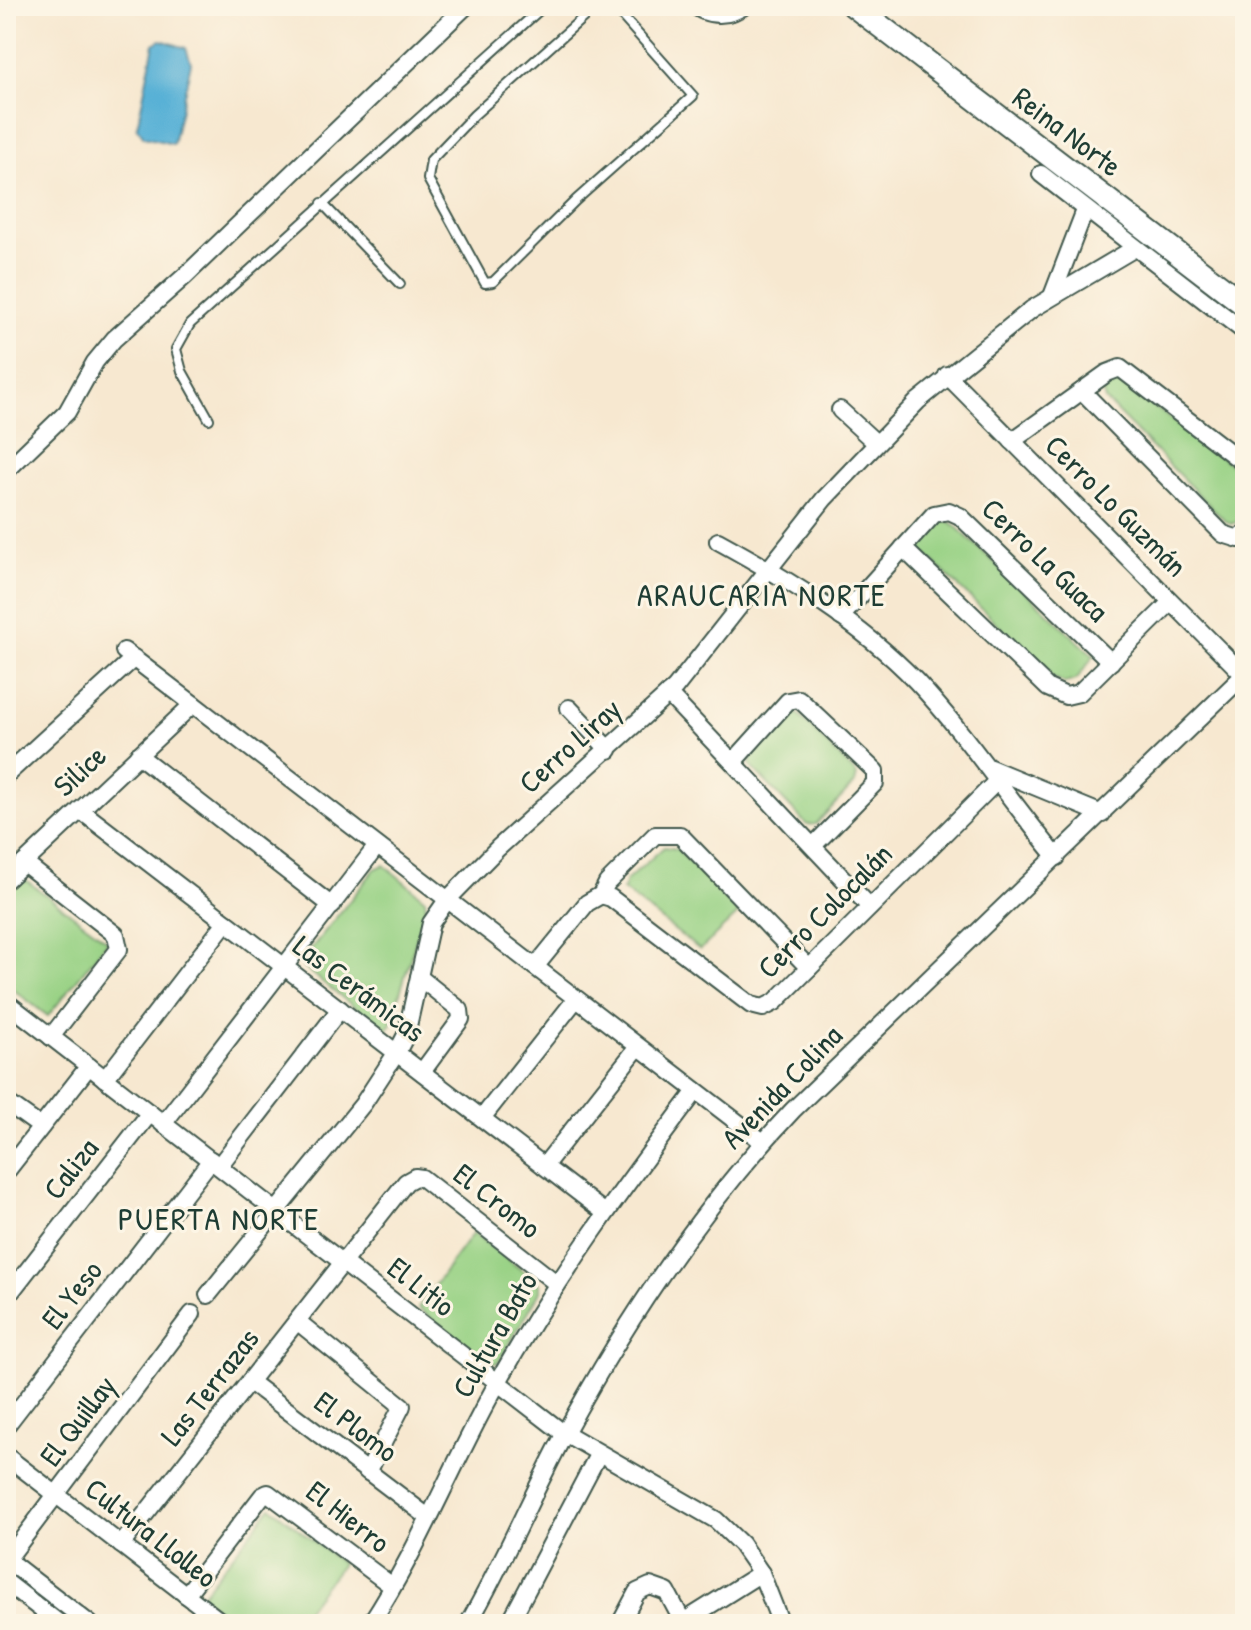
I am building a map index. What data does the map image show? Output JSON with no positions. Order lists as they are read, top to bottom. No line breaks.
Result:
{"streets":{"street":["Reina Norte","Cerro Lo Guzmán","Cerro La Guaca","Cerro Liray","Silice","Cerro Colocalán","Las Cerámicas","Avenida Colina","Caliza","El Cromo","El Litio","El Yeso","Cultura Bato","Las Terrazas","El Quillay","El Plomo","El Hierro","Cultura Llolleo"]},"crossings":[["Reina Norte","Cerro Liray"],["Cerro Lo Guzmán","Cerro La Guaca"],["Cerro Lo Guzmán","Cerro Liray"],["Cerro Lo Guzmán","Avenida Colina"],["Cerro Liray","Las Cerámicas"],["Cerro Liray","El Litio"],["Silice","Las Cerámicas"],["Las Cerámicas","Caliza"],["Las Cerámicas","El Yeso"],["Las Cerámicas","Cultura Bato"],["Avenida Colina","El Litio"],["Caliza","El Litio"],["El Cromo","El Litio"],["El Cromo","Cultura Bato"],["El Cromo","Las Terrazas"],["El Litio","El Yeso"],["El Litio","Cultura Bato"],["El Litio","Las Terrazas"],["Cultura Bato","El Plomo"],["Cultura Bato","El Hierro"],["Las Terrazas","El Plomo"],["Las Terrazas","Cultura Llolleo"],["El Quillay","Cultura Llolleo"],["El Hierro","Cultura Llolleo"]],"districts":["ARAUCARIA NORTE","PUERTA NORTE"]}
